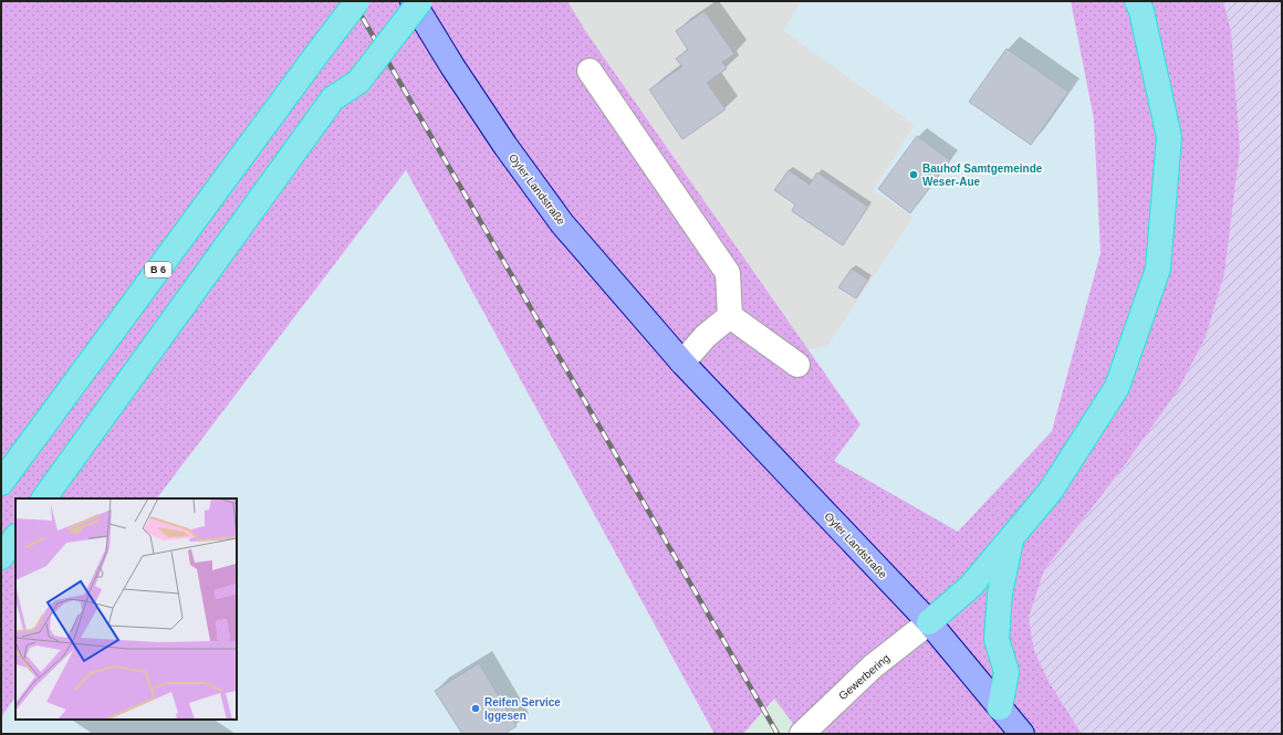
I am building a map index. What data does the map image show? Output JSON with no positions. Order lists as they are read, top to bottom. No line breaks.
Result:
{"streets":{"highway":["B 6"],"main road":["Oyler Landstraße"],"street":["Gewerbering"]},"crossings":[["Oyler Landstraße","Gewerbering"]],"places":["Bauhof Samtgemeinde Weser-Aue","Reifen Service Iggesen"]}
